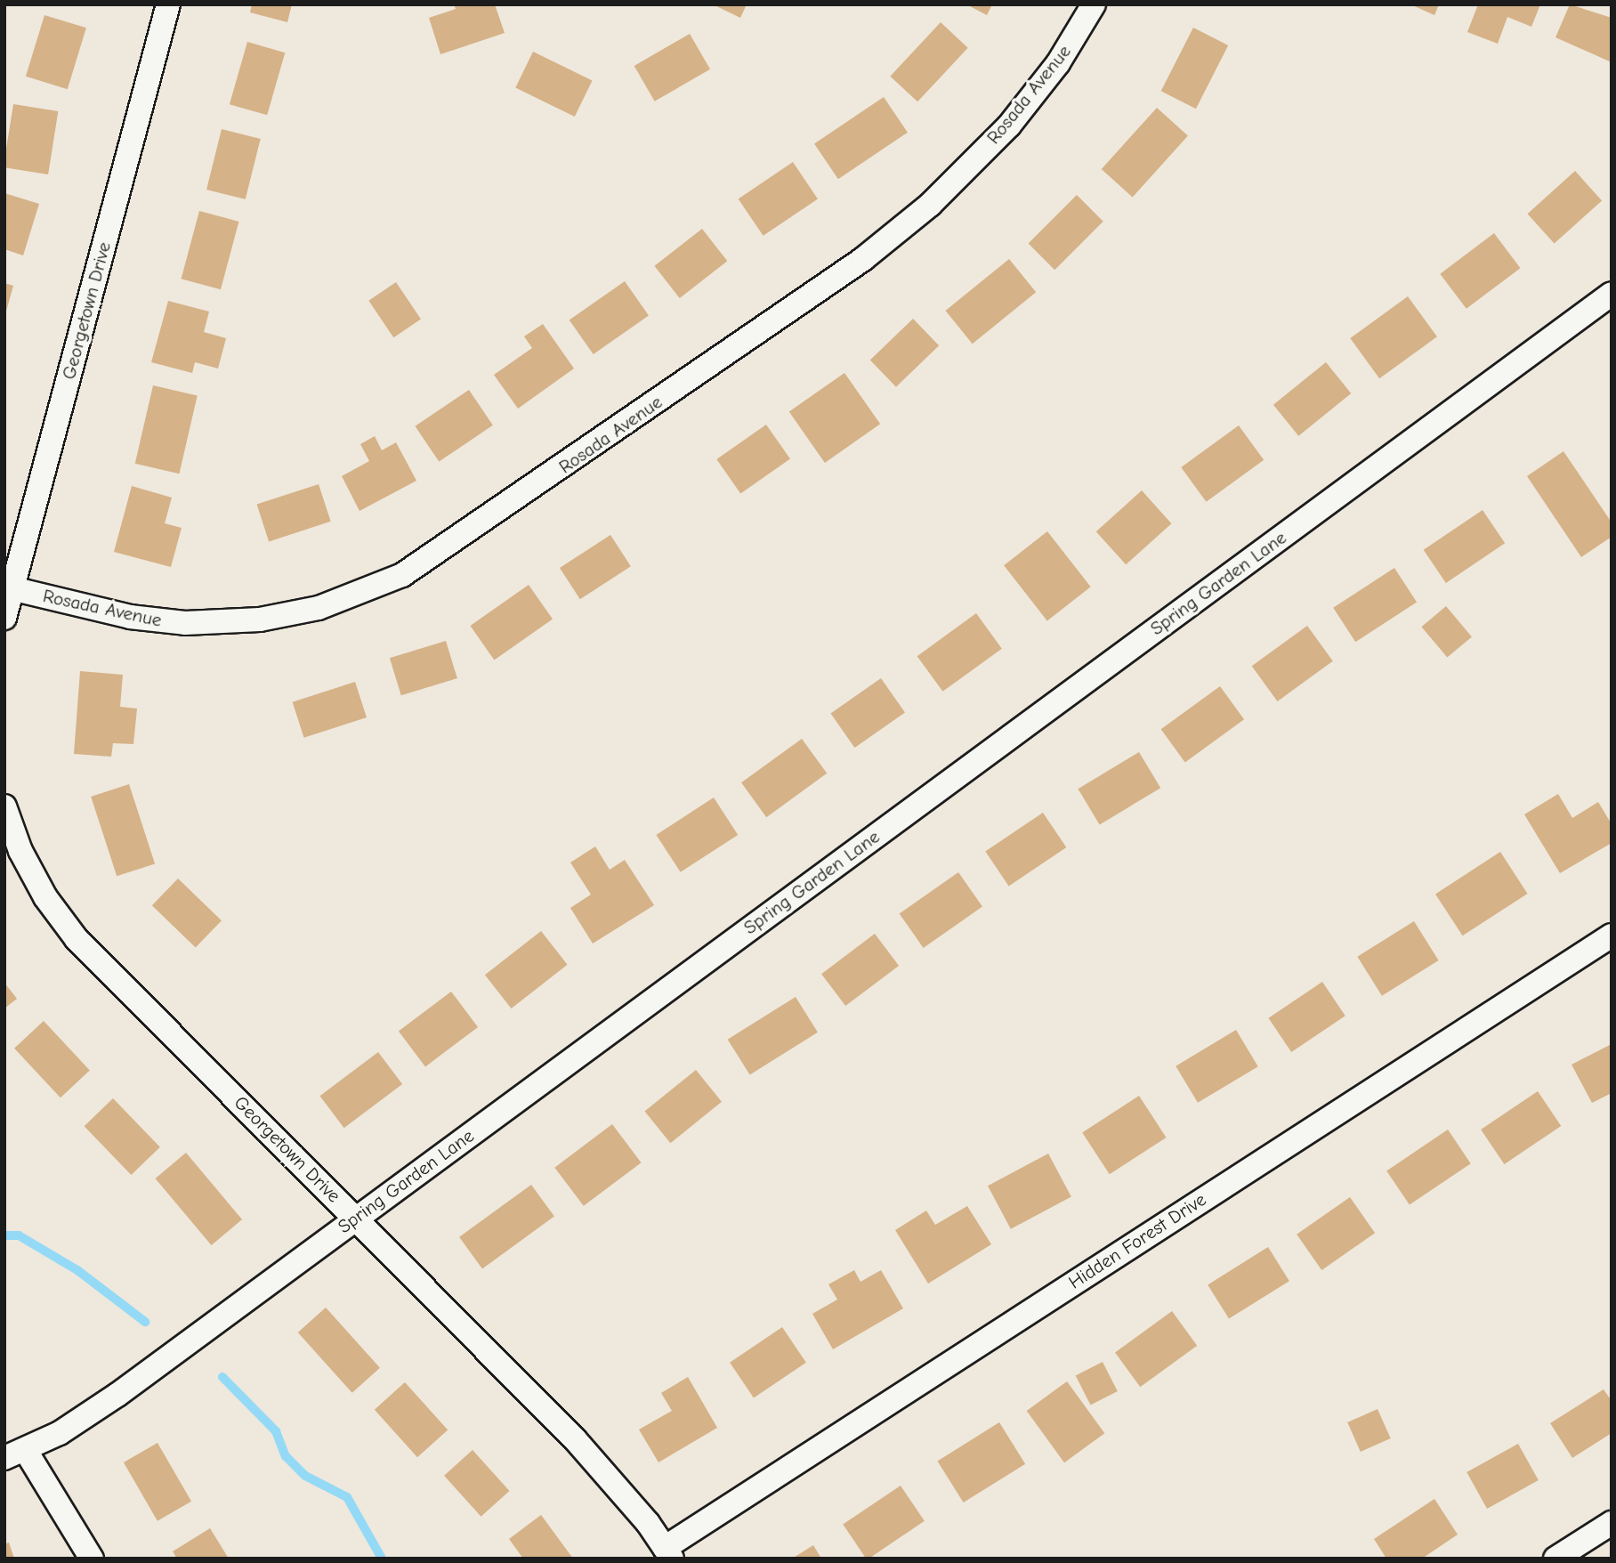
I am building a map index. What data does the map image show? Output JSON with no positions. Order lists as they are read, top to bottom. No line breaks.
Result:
{"streets":{"street":["Rosada Avenue","Georgetown Drive","Spring Garden Lane","Hidden Forest Drive"]},"crossings":[["Rosada Avenue","Georgetown Drive"],["Georgetown Drive","Spring Garden Lane"],["Georgetown Drive","Hidden Forest Drive"]]}
